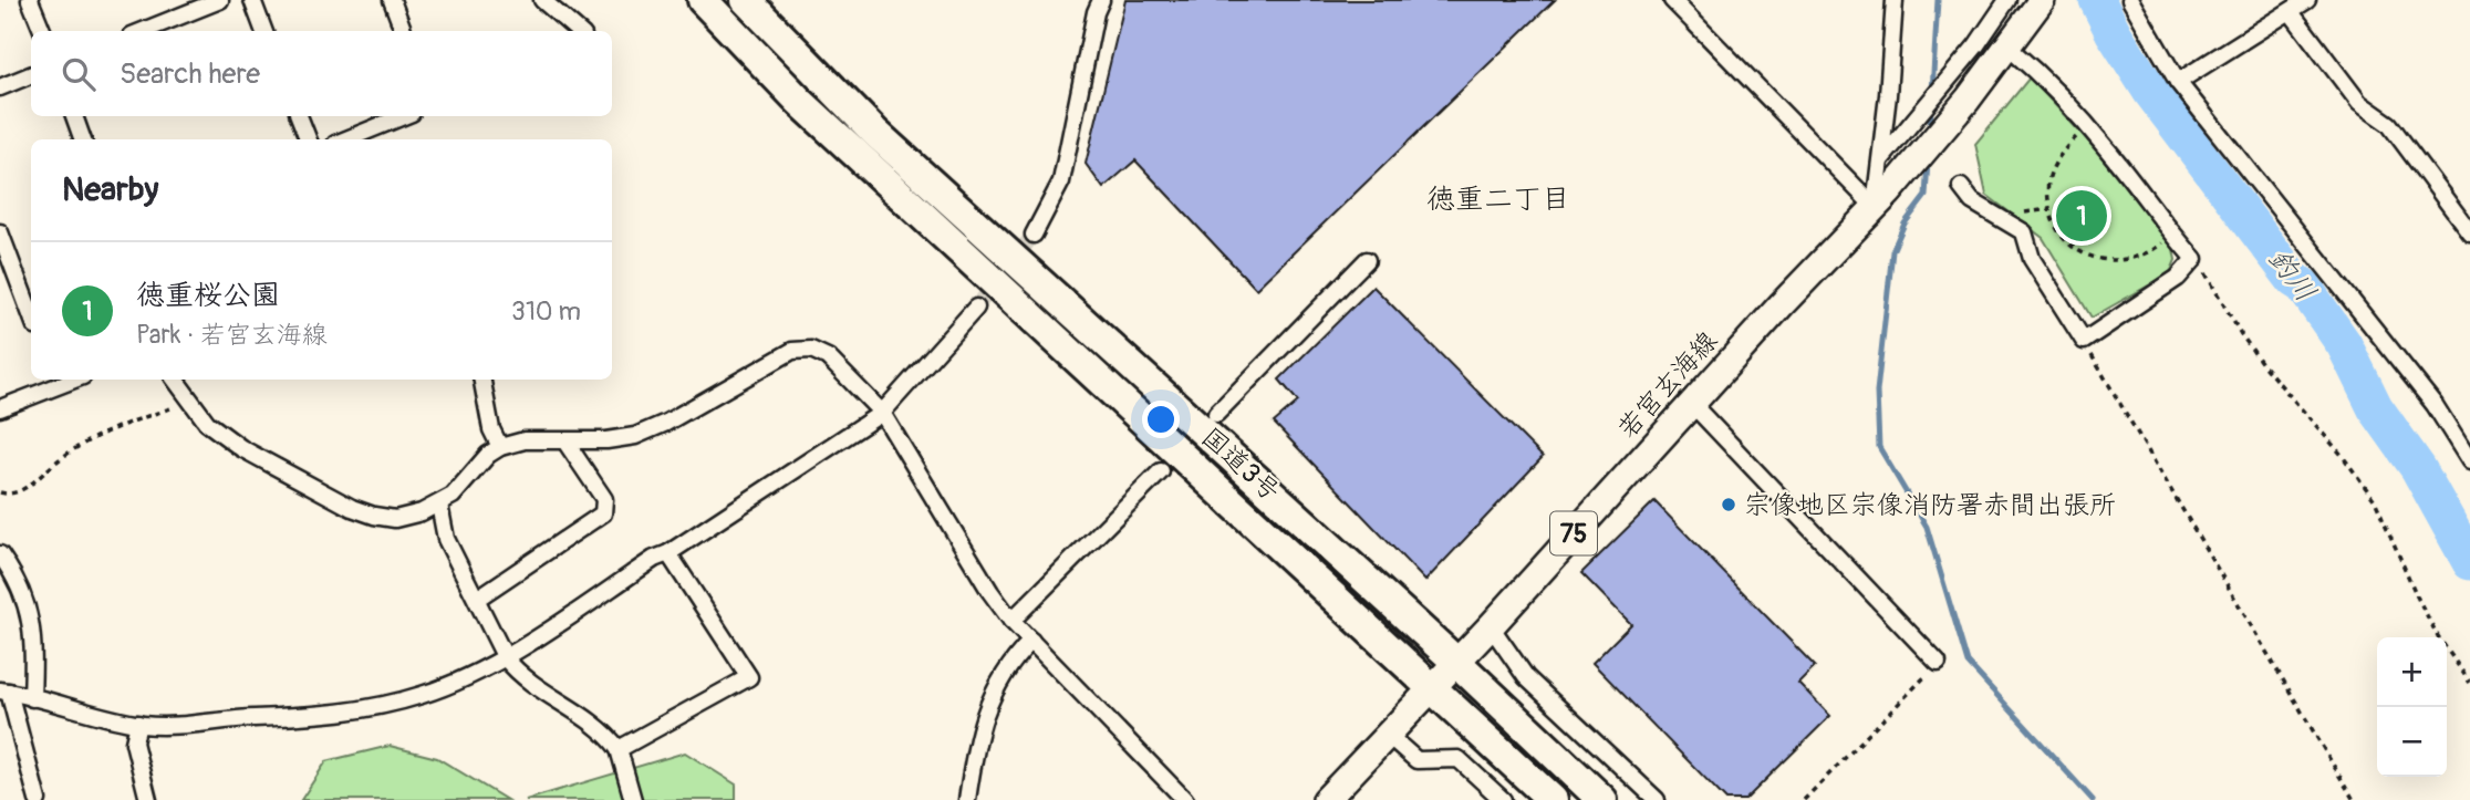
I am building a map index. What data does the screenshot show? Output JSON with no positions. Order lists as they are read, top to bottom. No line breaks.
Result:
{"streets":{"highway":["国道3号"],"main road":["若宮玄海線","75"]},"crossings":[["若宮玄海線","国道3号"]],"districts":["徳重二丁目"],"water":["釣川"],"places":["宗像地区宗像消防署赤間出張所"],"page":{"search":"Search here","heading":"Nearby","pins":"1","list":[{"mark":"1","name":"徳重桜公園","note":"Park · 若宮玄海線","value":"310 m"}],"map_buttons":["+","−"]}}
